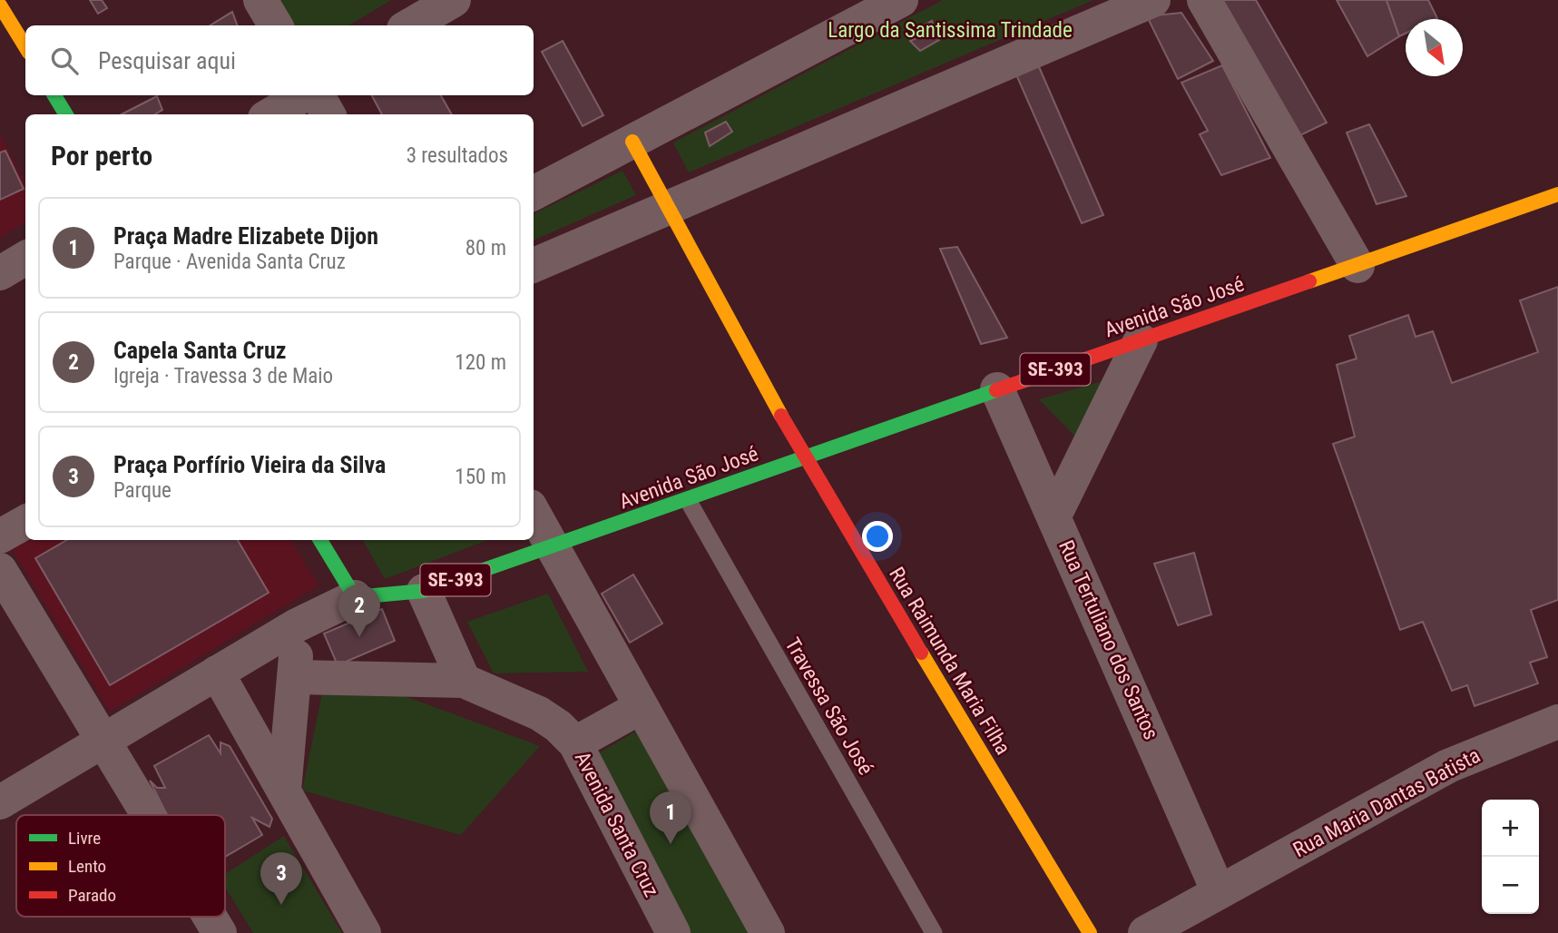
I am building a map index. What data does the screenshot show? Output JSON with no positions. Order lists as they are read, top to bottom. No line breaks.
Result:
{"streets":{"main road":["Avenida São José","SE-393","Rua Raimunda Maria Filha"],"street":["Rua Tertuliano dos Santos","Rua Maria Dantas Batista","Avenida Santa Cruz"],"lane":["Travessa São José"]},"crossings":[["Avenida São José","SE-393"],["Avenida São José","Rua Tertuliano dos Santos"],["Avenida São José","Rua Raimunda Maria Filha"],["Avenida São José","Travessa São José"],["Rua Tertuliano dos Santos","Rua Maria Dantas Batista"]],"parks":["Largo da Santissima Trindade"],"legend":["Livre","Lento","Parado"],"north":"bottom right","page":{"search":"Pesquisar aqui","heading":["Por perto","3 resultados"],"list":[{"mark":"1","name":"Praça Madre Elizabete Dijon","note":"Parque · Avenida Santa Cruz","value":"80 m"},{"mark":"2","name":"Capela Santa Cruz","note":"Igreja · Travessa 3 de Maio","value":"120 m"},{"mark":"3","name":"Praça Porfírio Vieira da Silva","note":"Parque","value":"150 m"}],"pins":["2","1","3"],"map_buttons":["+","−"]}}
